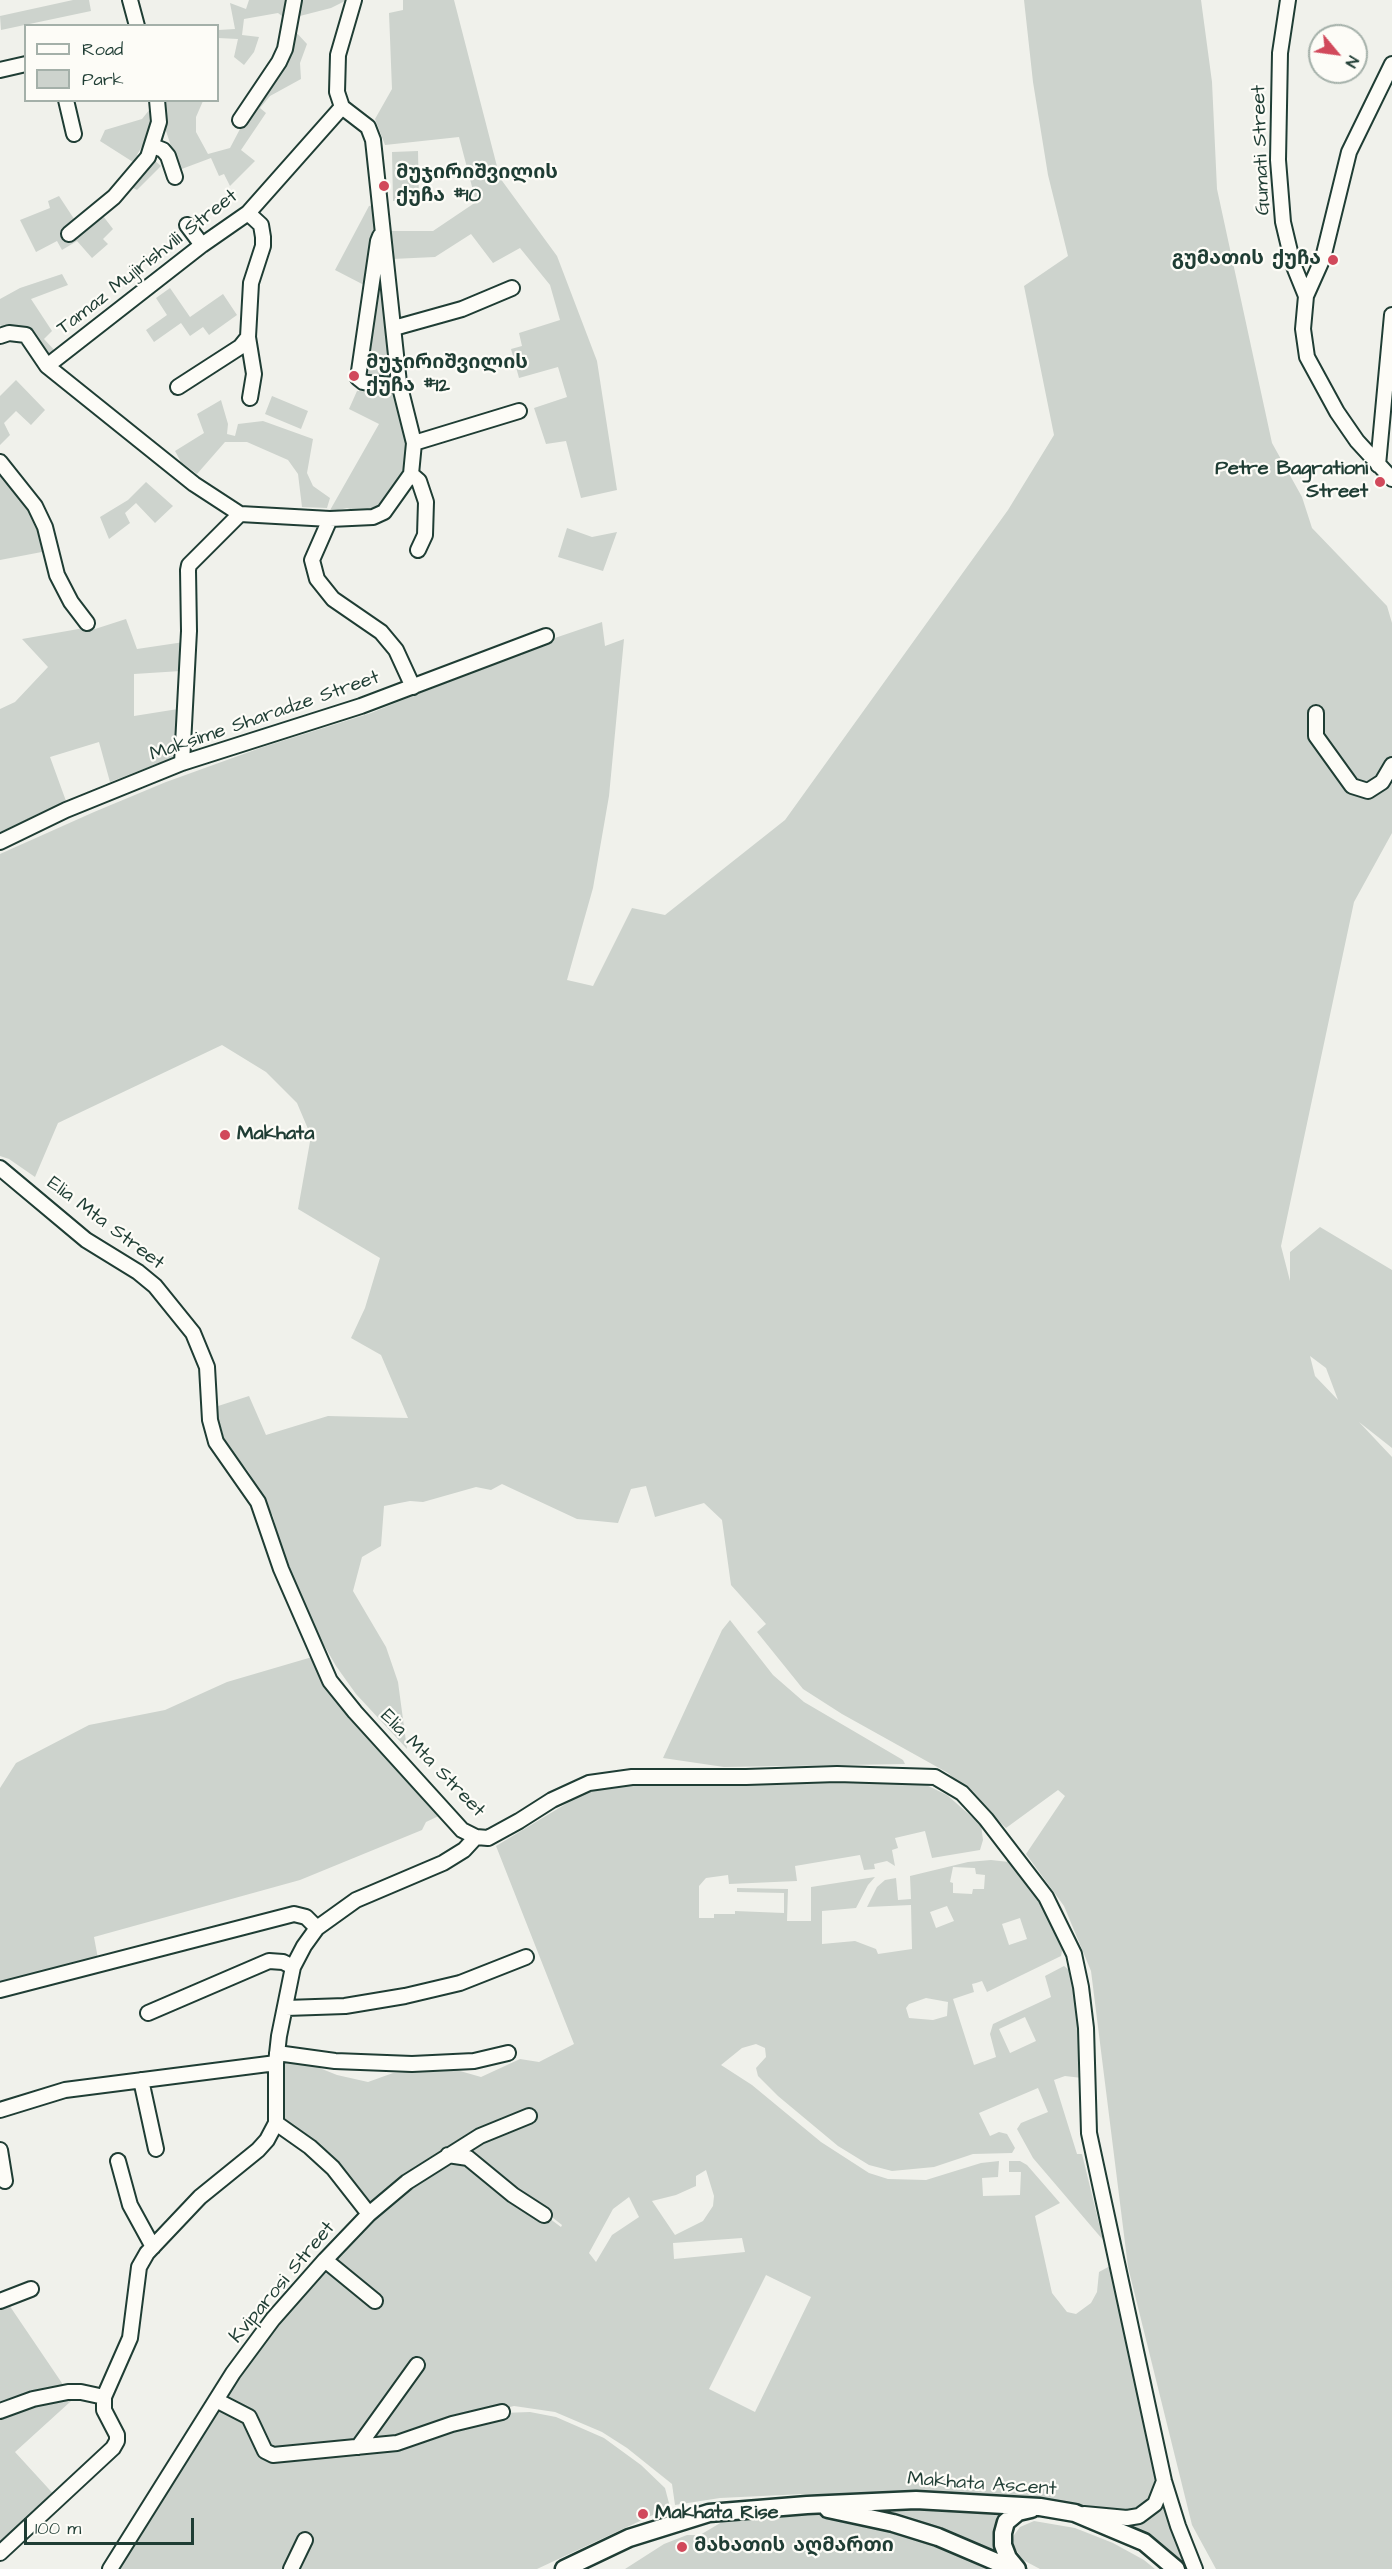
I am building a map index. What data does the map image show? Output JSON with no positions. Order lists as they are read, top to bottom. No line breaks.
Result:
{"streets":{"main road":["Makhata Ascent"],"street":["Gumati Street","Tamaz Mujirishvili Street","Maksime Sharadze Street","Elia Mta Street","Kviparosi Street"]},"places":["მუჯირიშვილის ქუჩა #10","გუმათის ქუჩა","მუჯირიშვილის ქუჩა #12","Petre Bagrationi Street","Makhata","Makhata Rise","მახათის აღმართი"],"legend":["Road","Park"],"scale_bar":"100 m","north":"bottom right"}
